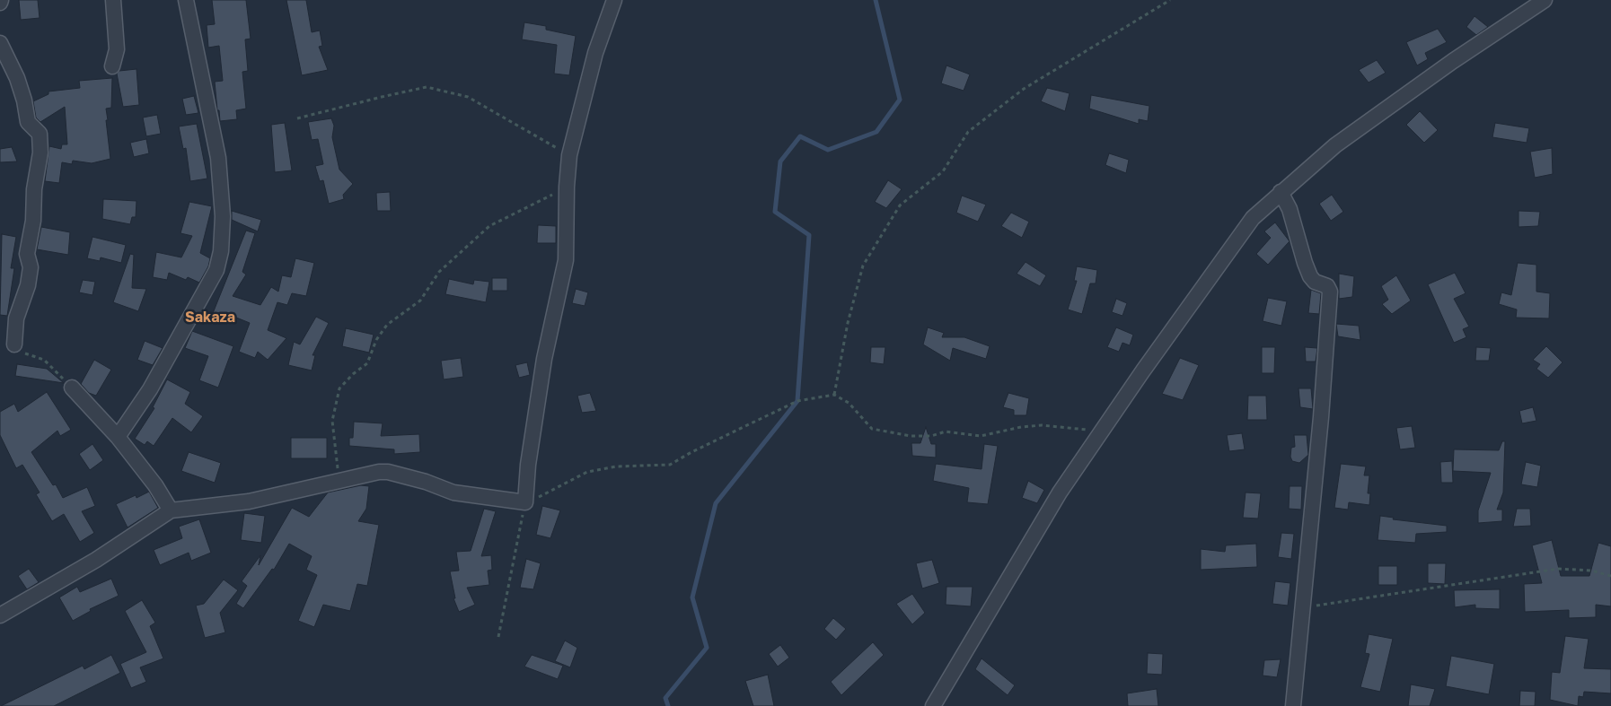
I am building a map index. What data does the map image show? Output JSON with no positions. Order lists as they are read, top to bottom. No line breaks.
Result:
{"districts":["Sakaza"]}
